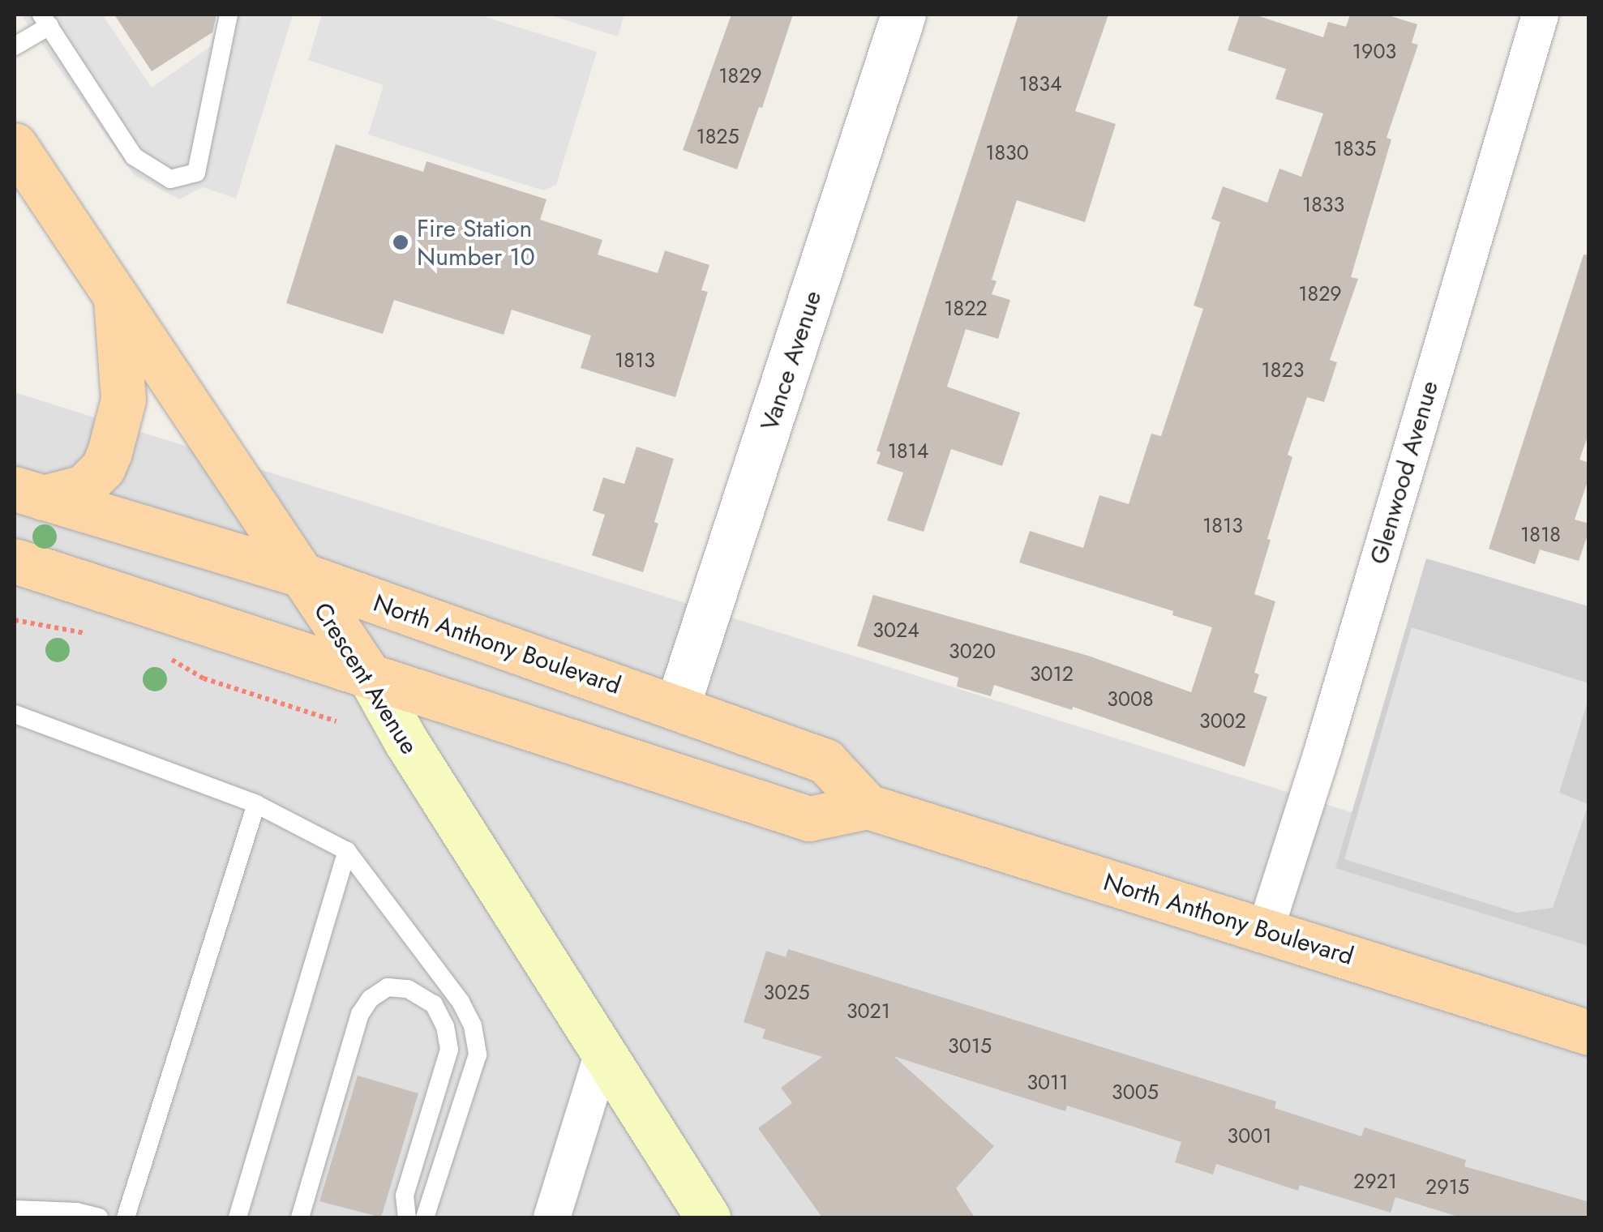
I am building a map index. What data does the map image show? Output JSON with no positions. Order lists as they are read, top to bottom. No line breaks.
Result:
{"streets":{"main road":["North Anthony Boulevard","Crescent Avenue"],"street":["Vance Avenue","Glenwood Avenue"]},"crossings":[["Vance Avenue","North Anthony Boulevard"],["Glenwood Avenue","North Anthony Boulevard"],["North Anthony Boulevard","Crescent Avenue"]],"places":["Fire Station Number 10"],"house_numbers":["1903","1829","1834","1825","1835","1830","1833","1829","1822","1813","1823","1814","1813","1818","3024","3020","3012","3008","3002","3025","3021","3015","3011","3005","3001","2921","2915"]}
